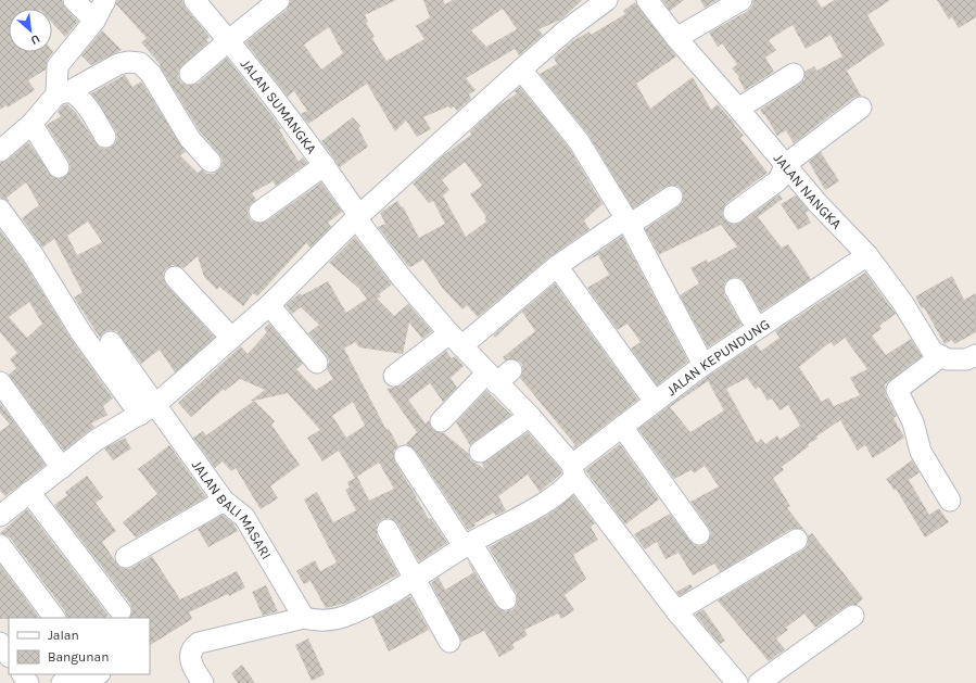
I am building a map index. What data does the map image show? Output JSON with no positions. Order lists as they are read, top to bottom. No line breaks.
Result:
{"streets":{"street":["JALAN SUMANGKA","JALAN NANGKA","JALAN KEPUNDUNG","JALAN BALI MASARI"]},"crossings":[["JALAN SUMANGKA","JALAN KEPUNDUNG"],["JALAN NANGKA","JALAN KEPUNDUNG"],["JALAN KEPUNDUNG","JALAN BALI MASARI"]],"legend":["Jalan","Bangunan"],"north":"bottom right"}
